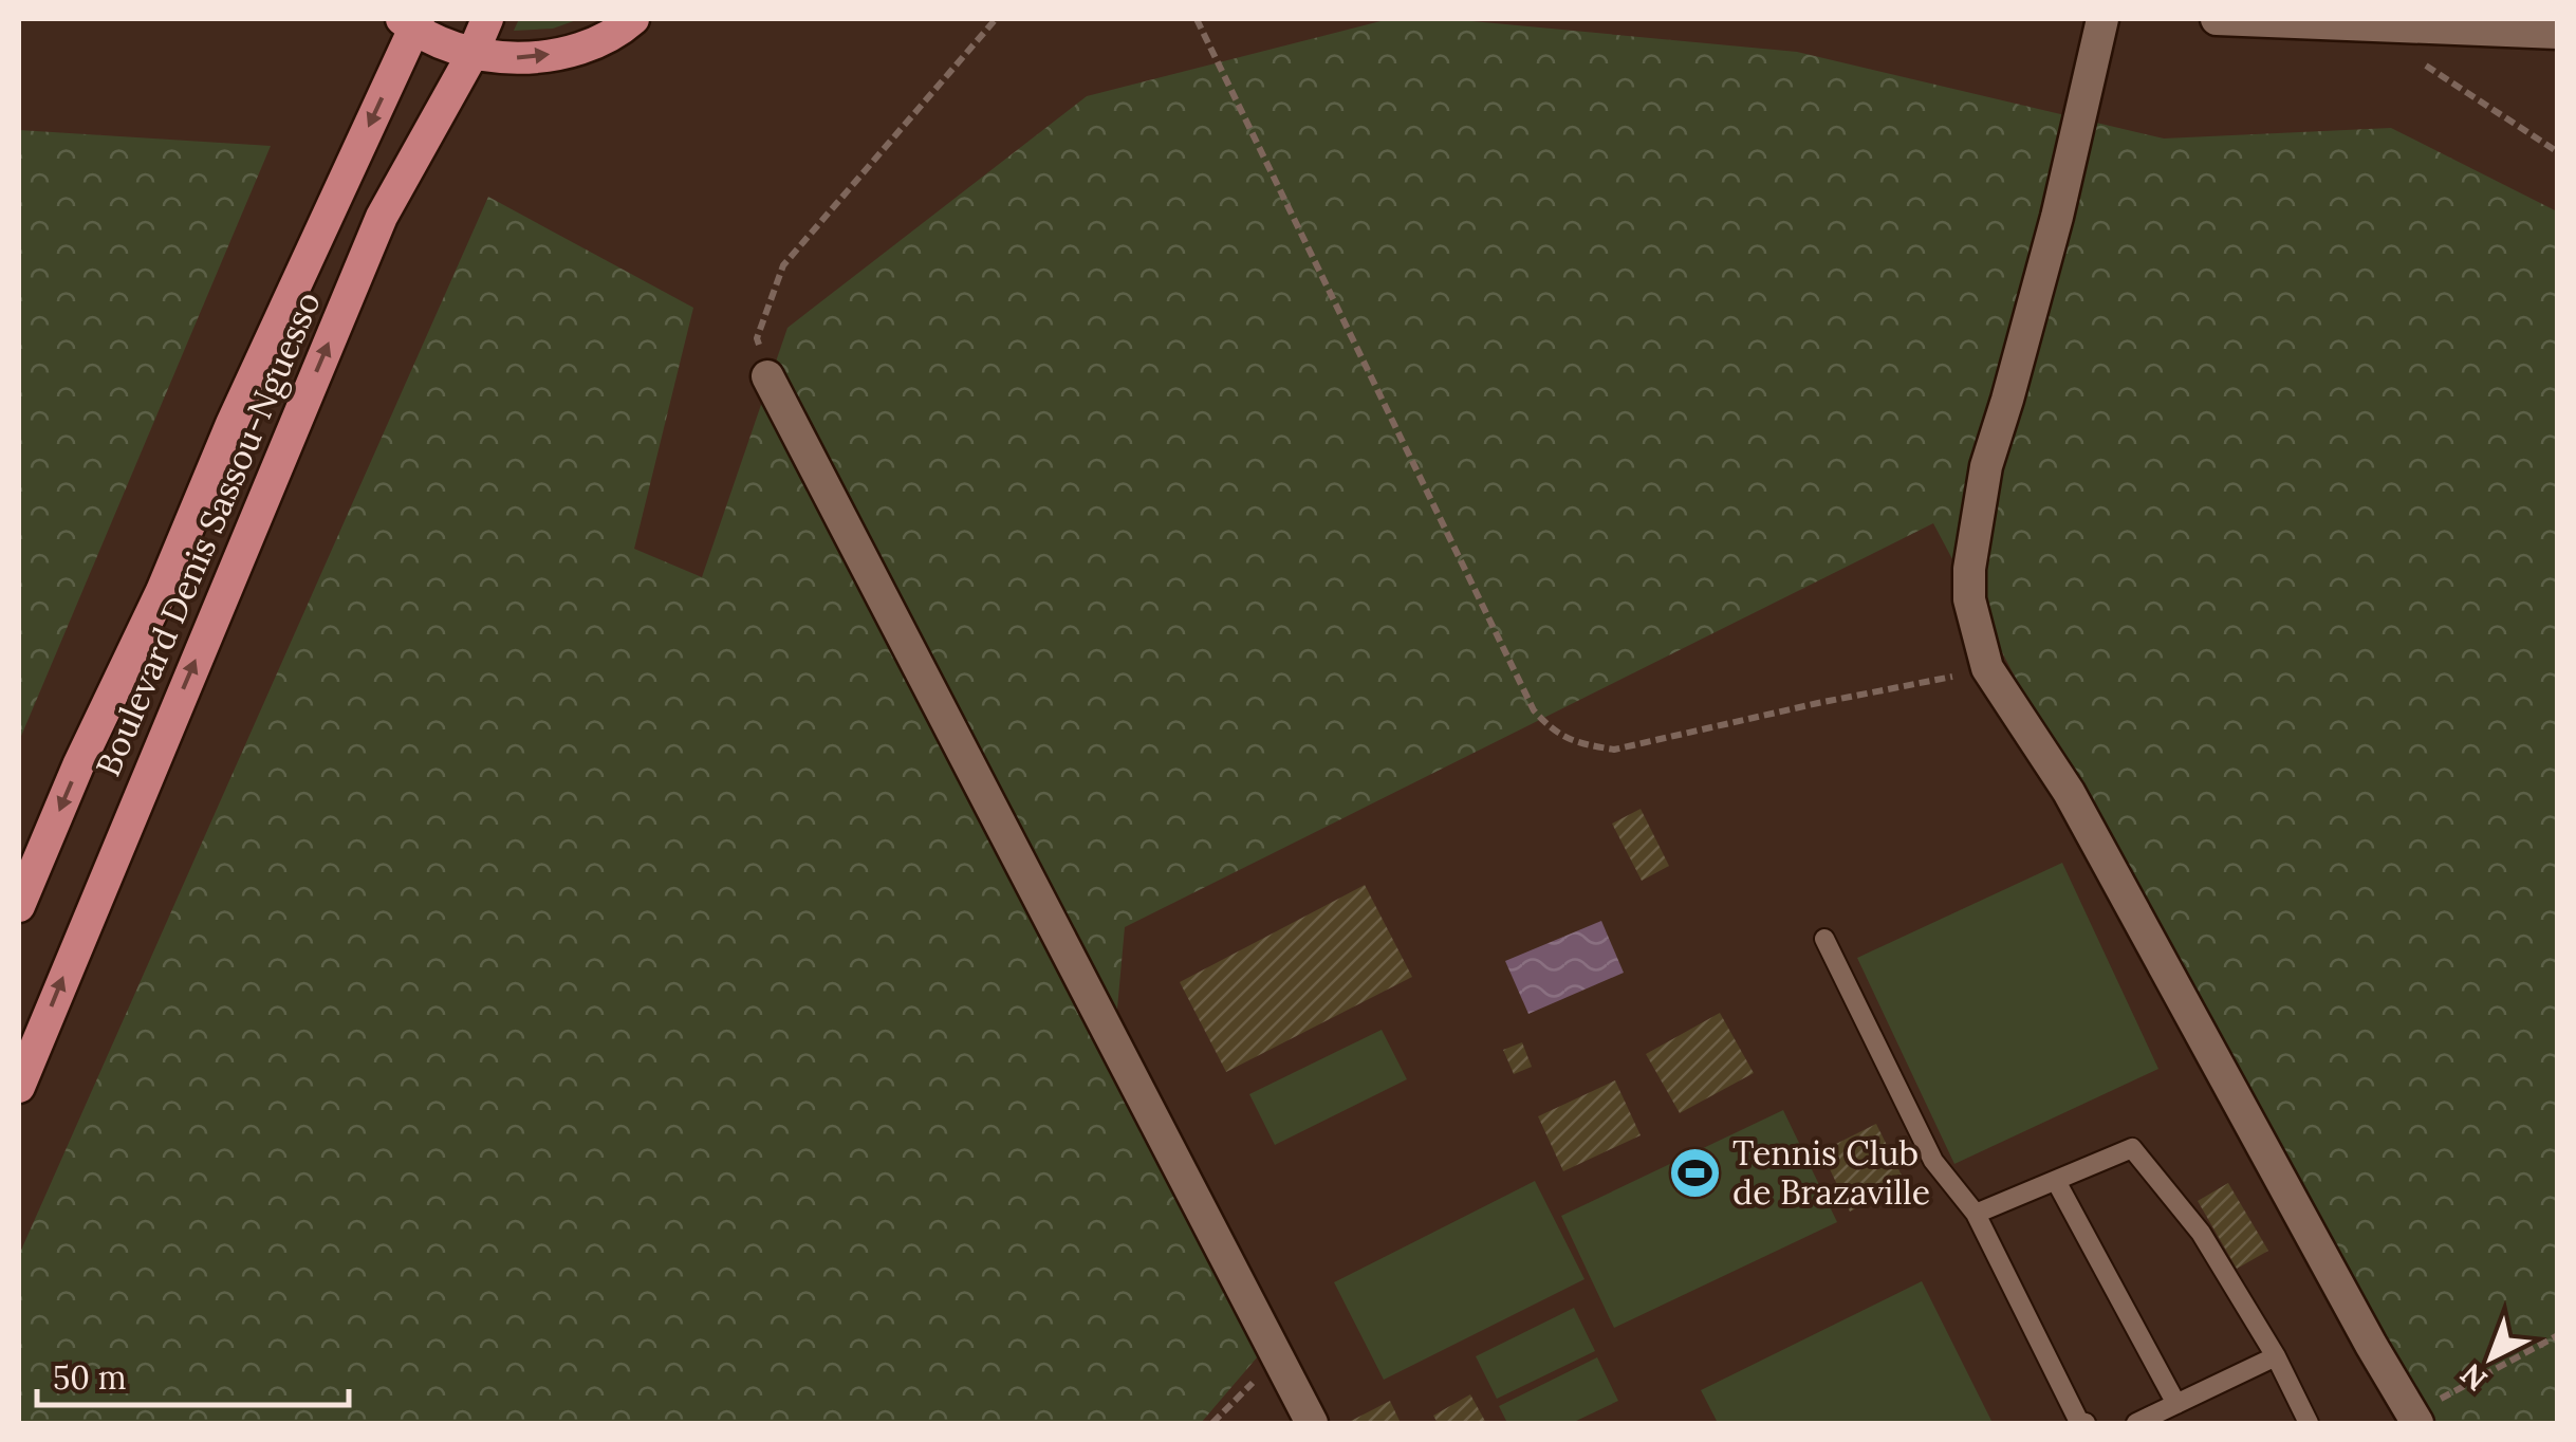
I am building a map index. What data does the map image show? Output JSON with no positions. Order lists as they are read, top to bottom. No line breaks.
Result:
{"streets":{"main road":["Boulevard Denis Sassou-Nguesso"]},"places":{"sports":["Tennis Club de Brazaville"]},"scale_bar":"50 m","north":"bottom left"}
